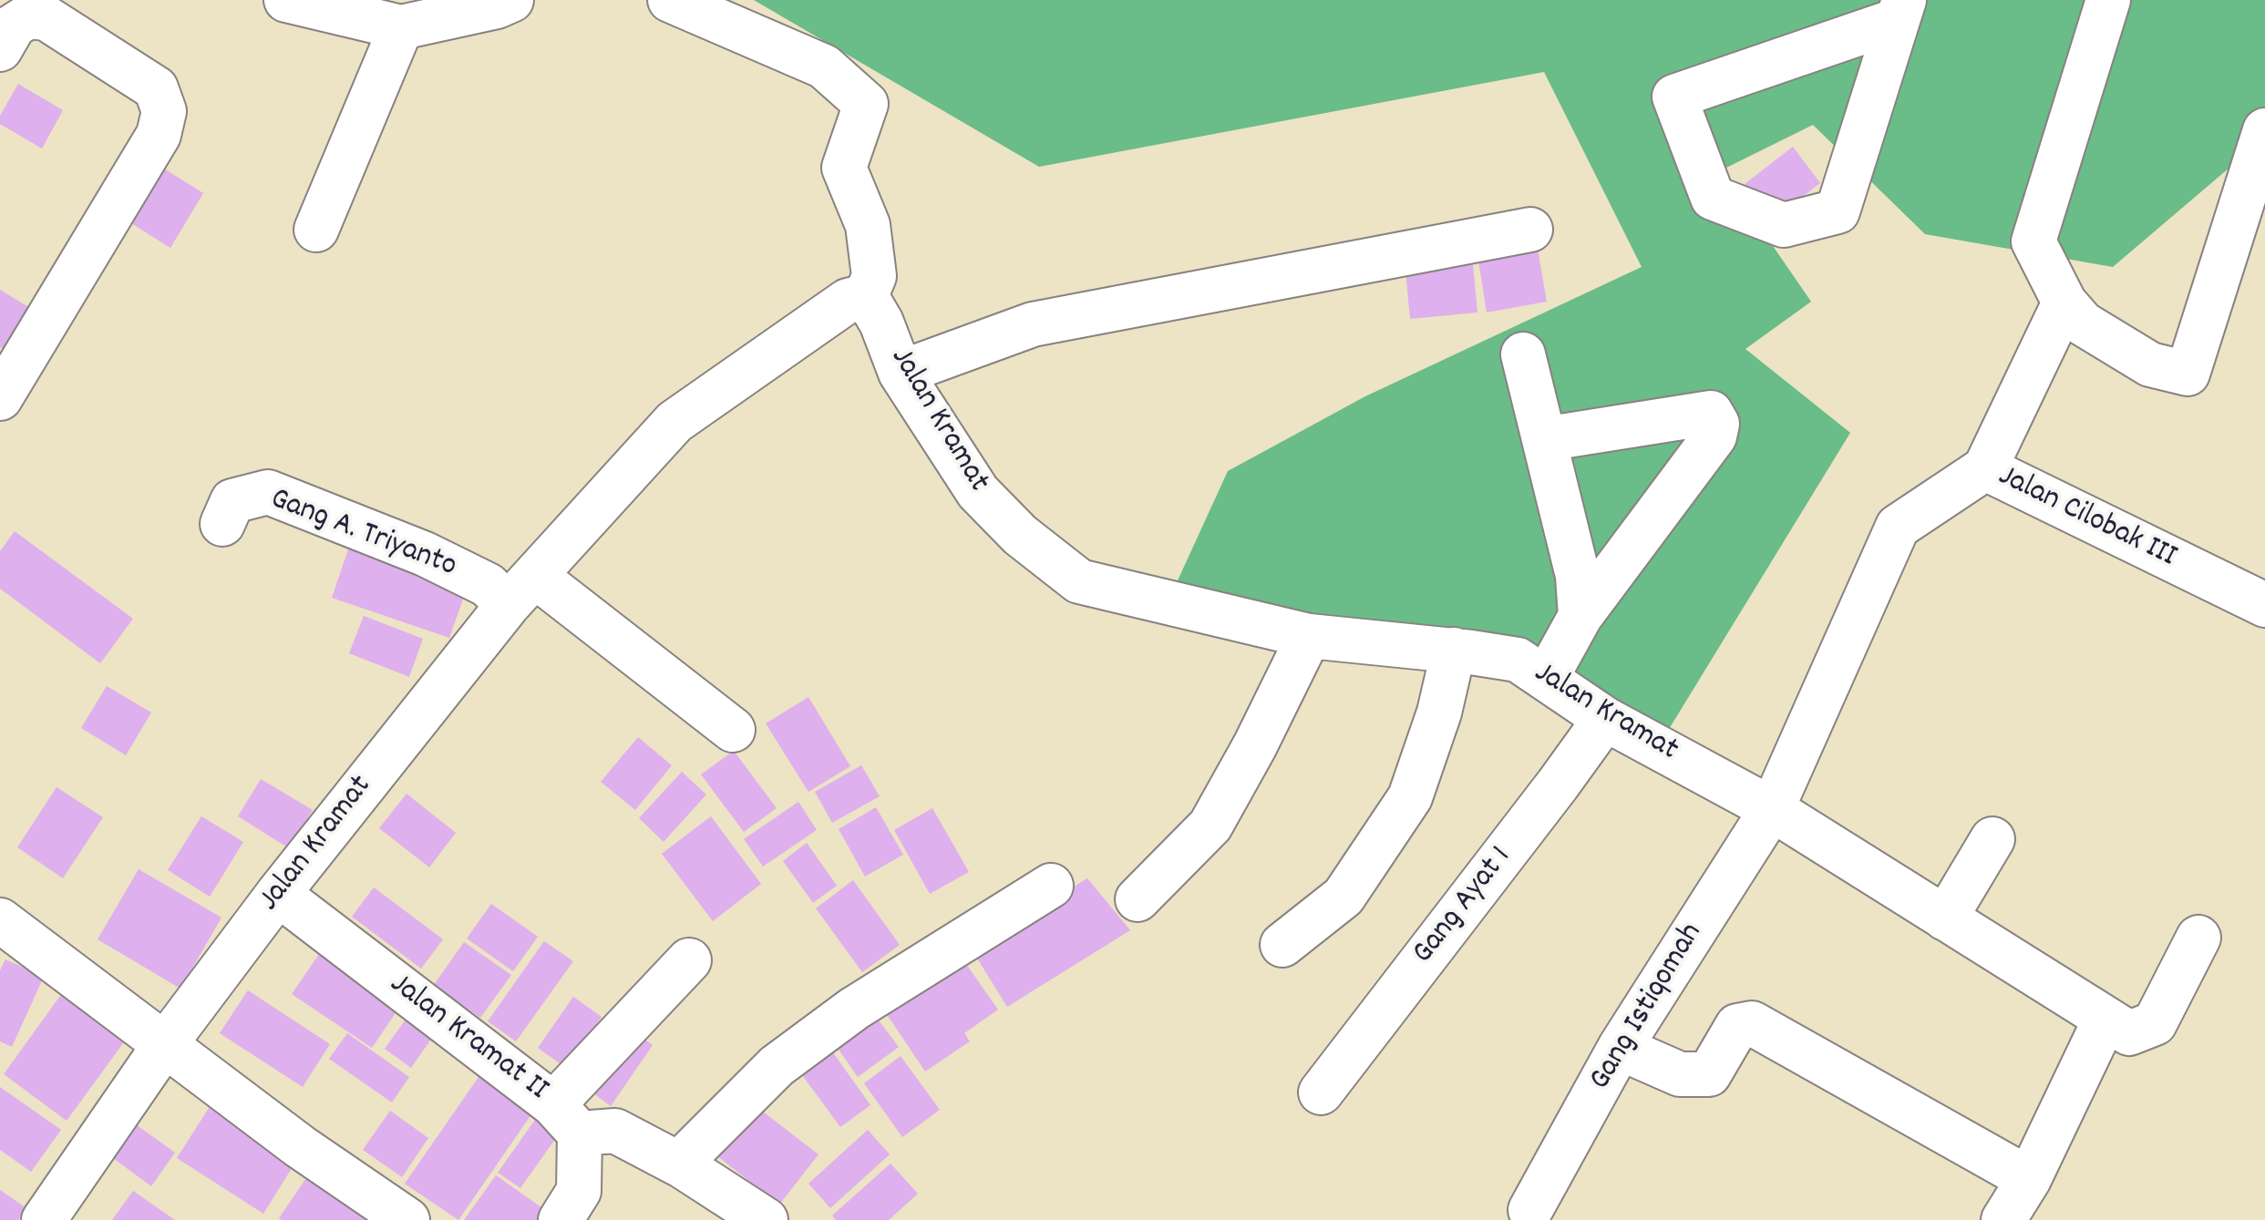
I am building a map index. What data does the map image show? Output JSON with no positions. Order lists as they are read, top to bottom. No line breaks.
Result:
{"streets":{"street":["Jalan Kramat","Jalan Cilobak III","Gang A. Triyanto","Gang Ayat 1","Gang Istiqomah","Jalan Kramat II"]},"crossings":[["Jalan Kramat","Jalan Cilobak III"],["Jalan Kramat","Gang A. Triyanto"],["Jalan Kramat","Gang Ayat 1"],["Jalan Kramat","Gang Istiqomah"],["Jalan Kramat","Jalan Kramat II"],["Jalan Cilobak III","Gang Istiqomah"]]}
